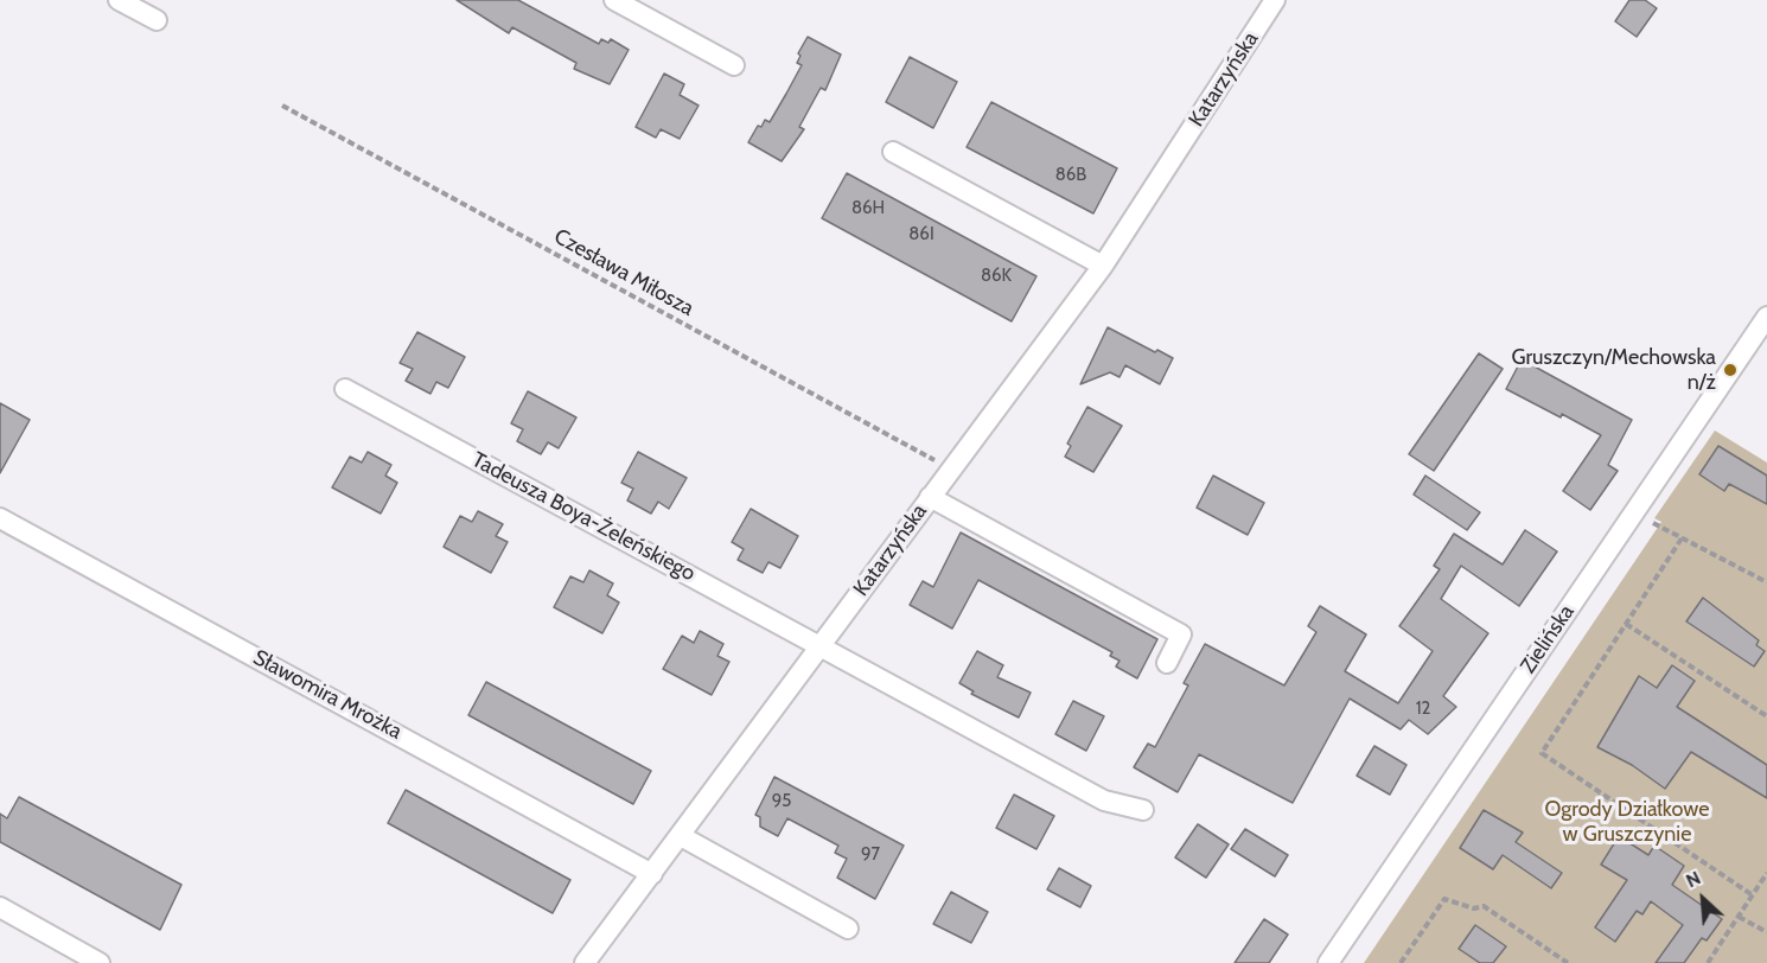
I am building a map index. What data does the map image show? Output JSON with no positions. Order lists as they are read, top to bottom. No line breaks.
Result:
{"streets":{"street":["Katarzyńska","Tadeusza Boya-Żeleńskiego","Zielińska","Sławomira Mrożka"],"path":["Czesława Miłosza"]},"crossings":[["Katarzyńska","Czesława Miłosza"],["Katarzyńska","Tadeusza Boya-Żeleńskiego"],["Katarzyńska","Sławomira Mrożka"]],"parks":["Ogrody Działkowe w Gruszczynie"],"places":["Gruszczyn/Mechowska n/ż"],"house_numbers":["86B","86H","86I","86K","12","95","97"],"north":"top left"}
